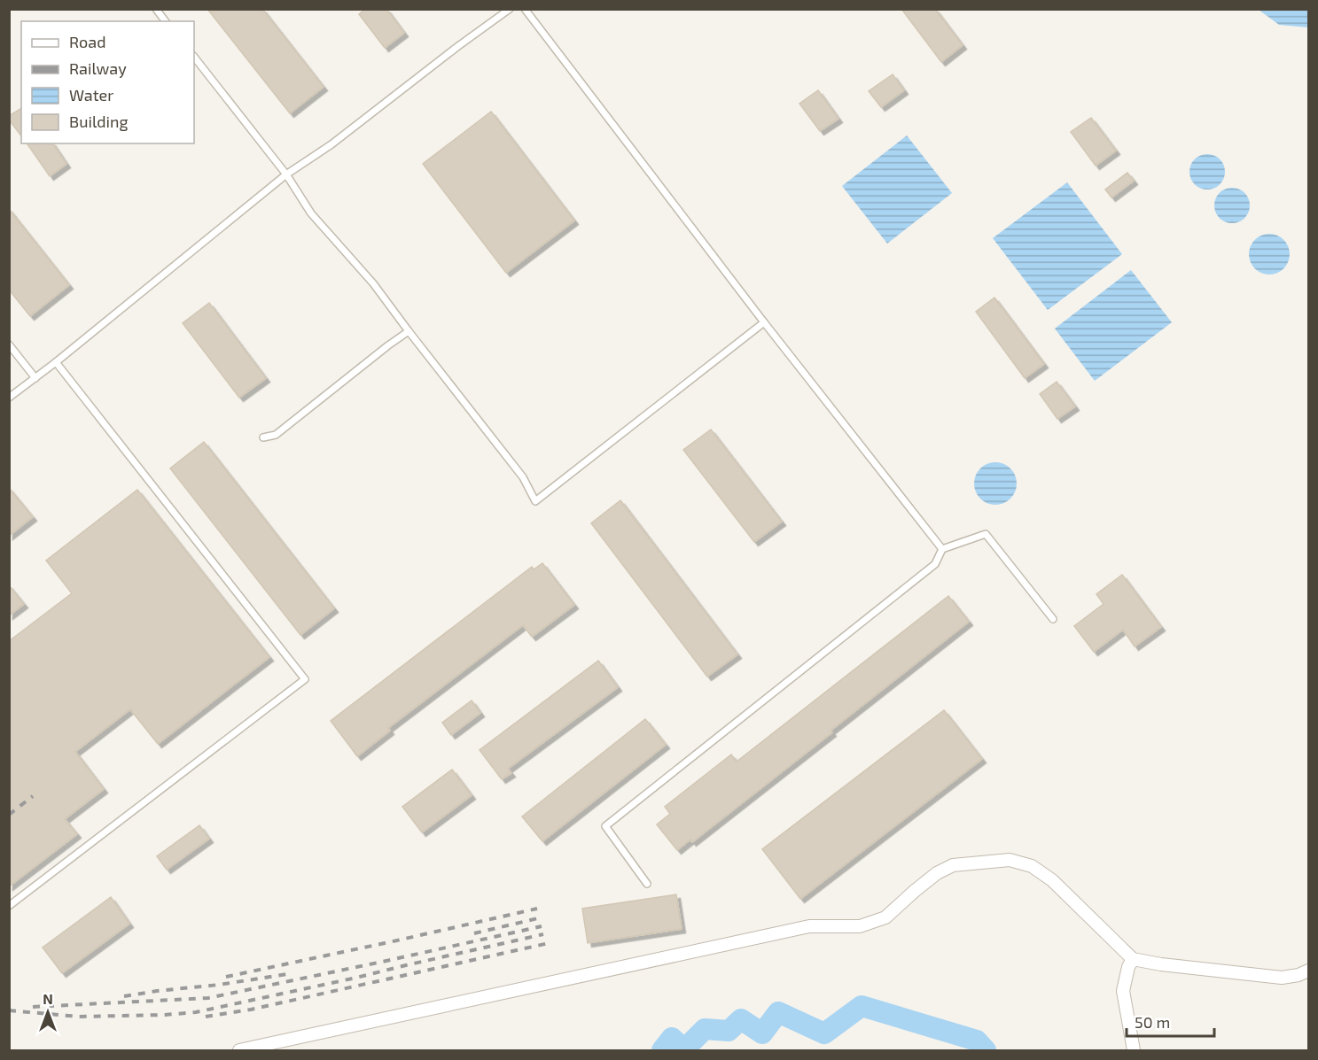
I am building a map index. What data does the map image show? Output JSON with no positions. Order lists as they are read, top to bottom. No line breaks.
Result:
{"legend":["Road","Railway","Water","Building"],"scale_bar":"50 m","north":"top"}
